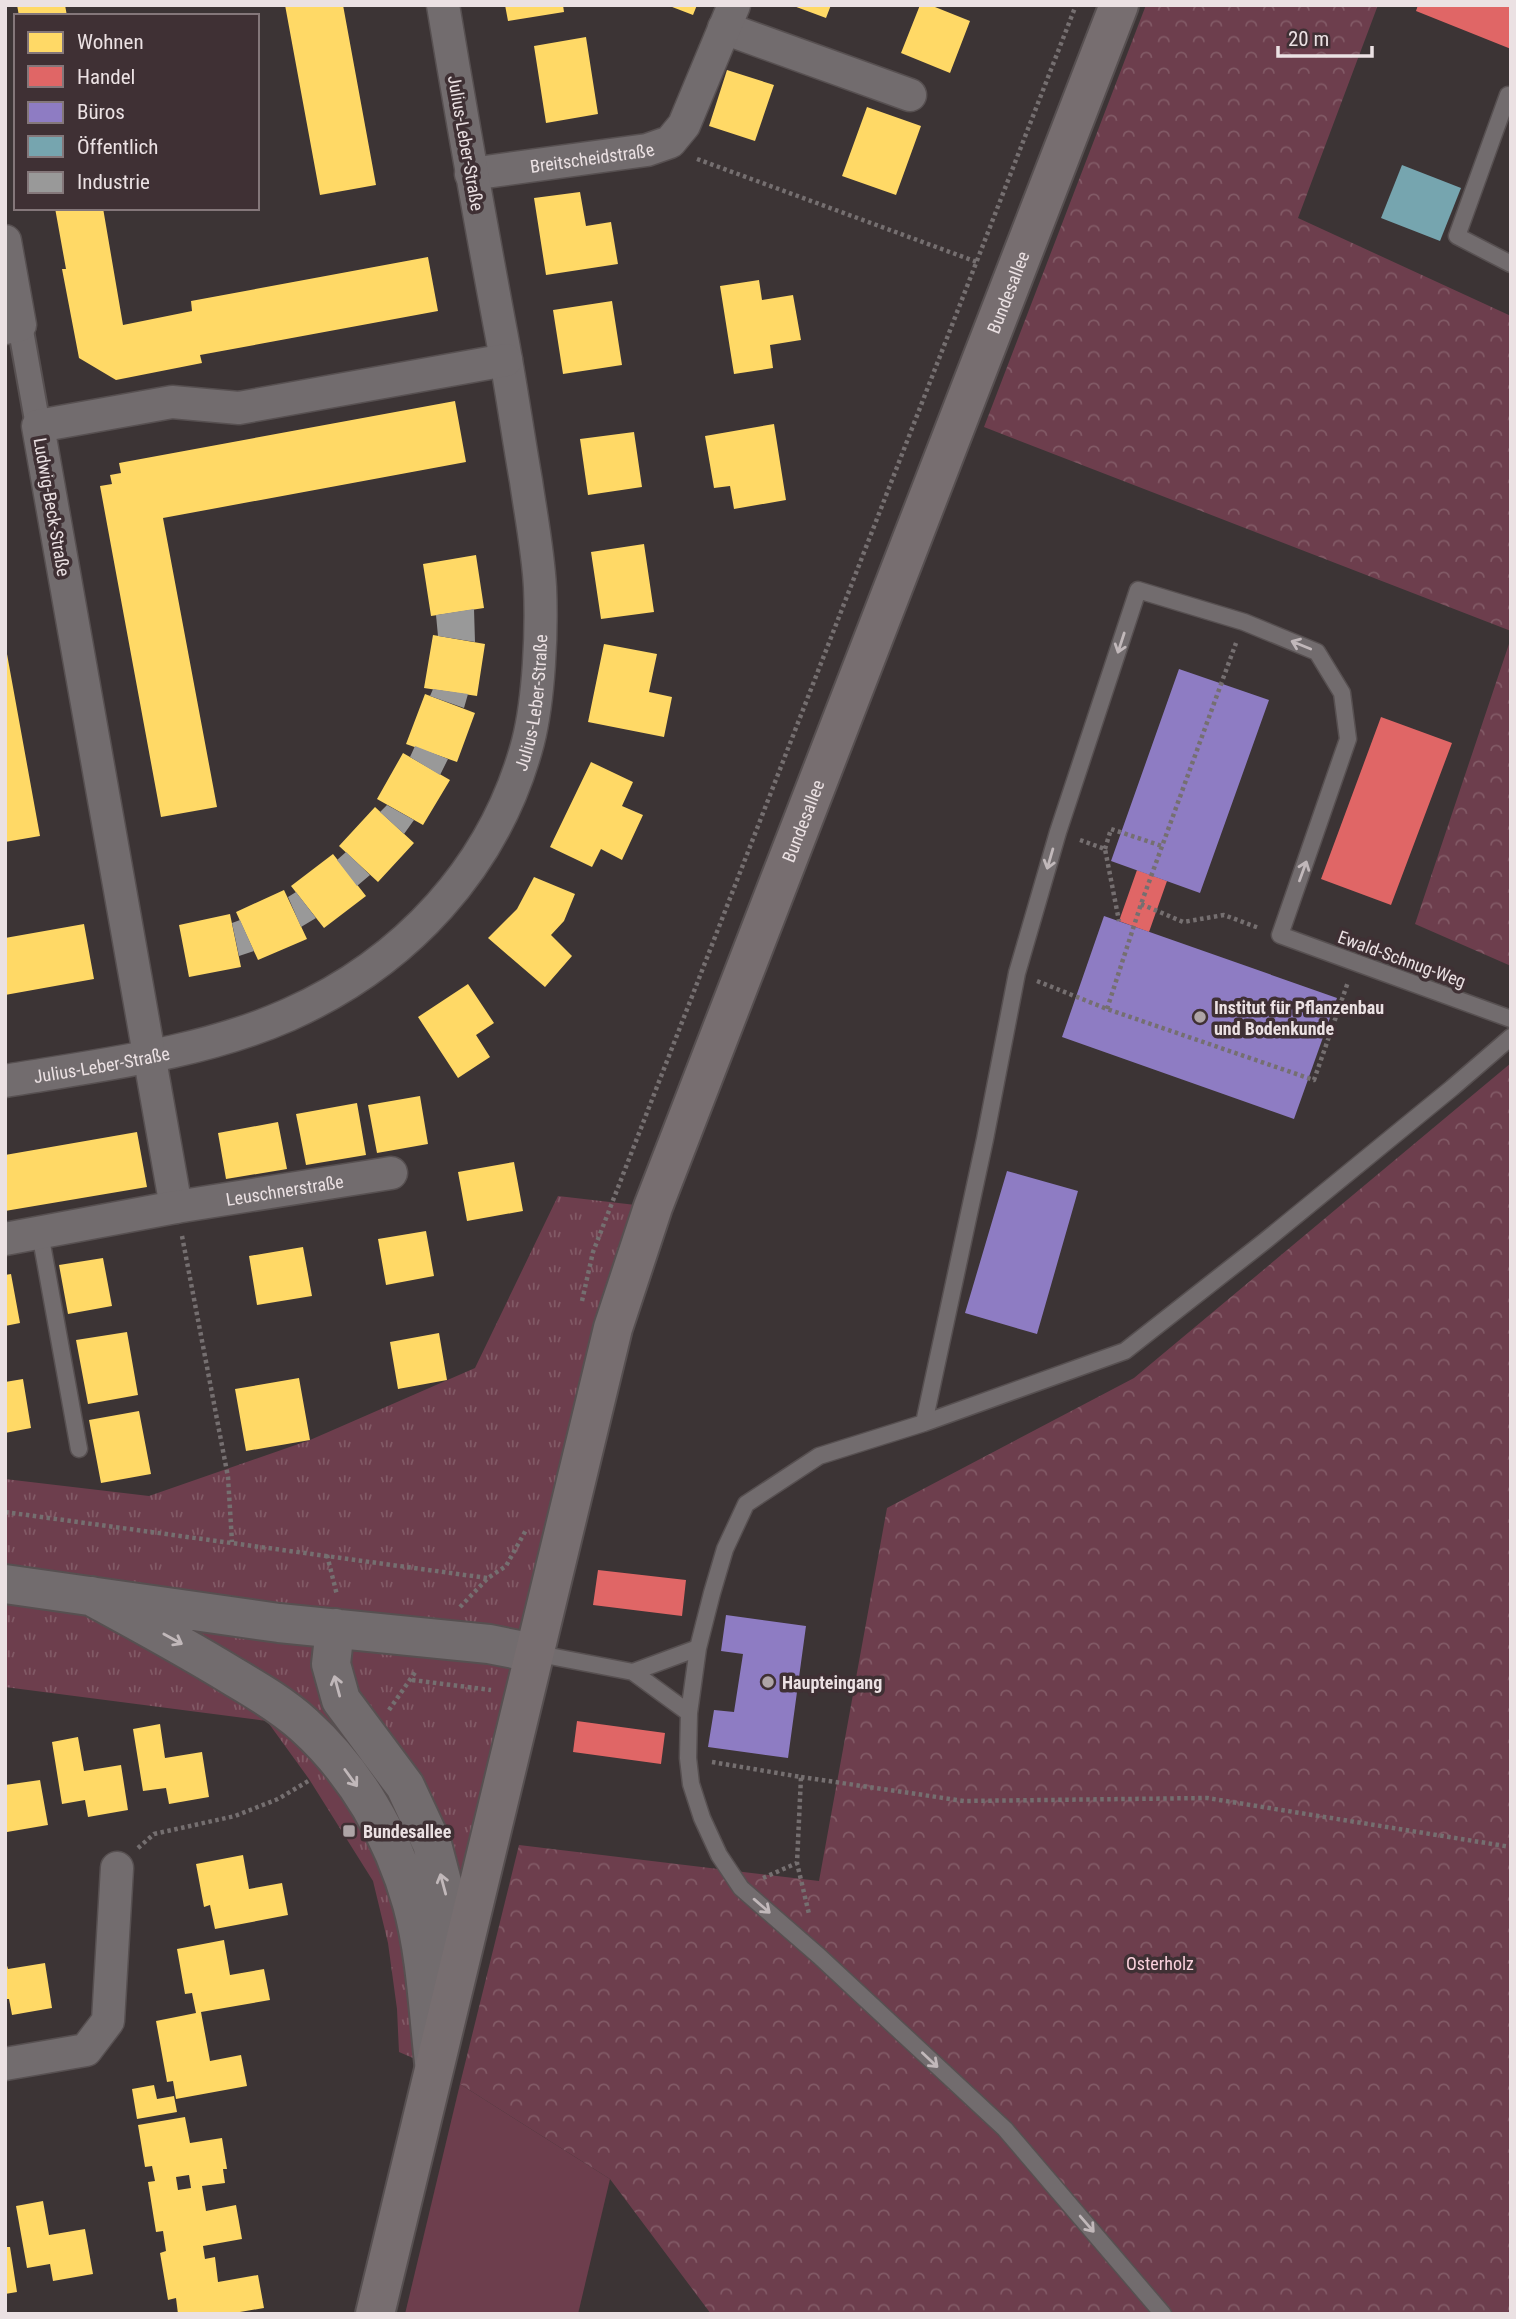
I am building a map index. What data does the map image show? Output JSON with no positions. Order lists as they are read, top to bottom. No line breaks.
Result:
{"streets":{"main road":["Bundesallee"],"street":["Julius-Leber-Straße","Breitscheidstraße","Ludwig-Beck-Straße","Leuschnerstraße"],"lane":["Ewald-Schnug-Weg"]},"crossings":[["Julius-Leber-Straße","Breitscheidstraße"],["Julius-Leber-Straße","Ludwig-Beck-Straße"]],"parks":["Osterholz"],"places":{"other":["Institut für Pflanzenbau und Bodenkunde","Haupteingang"],"transit":["Bundesallee"]},"legend":["Wohnen","Handel","Büros","Öffentlich","Industrie"],"scale_bar":"20 m"}
